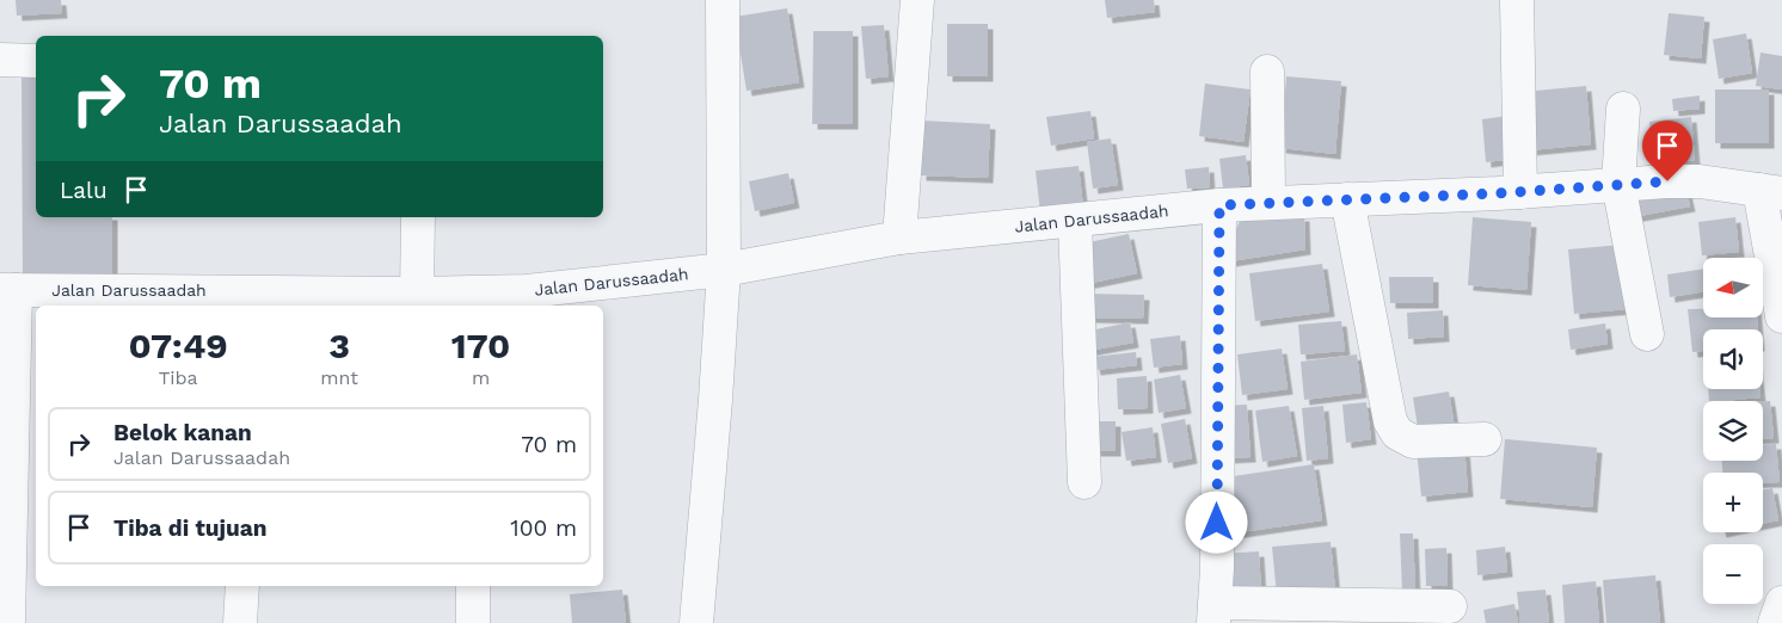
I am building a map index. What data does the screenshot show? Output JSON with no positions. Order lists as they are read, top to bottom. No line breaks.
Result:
{"streets":{"street":["Jalan Darussaadah"]},"north":"left","page":{"turn":["70 m","Jalan Darussaadah"],"then":"Lalu","map_buttons":["+","−"],"eta":["07:49","Tiba","3","mnt","170","m"],"list":[{"name":"Belok kanan","note":"Jalan Darussaadah","value":"70 m"},{"name":"Tiba di tujuan","value":"100 m"}]}}
